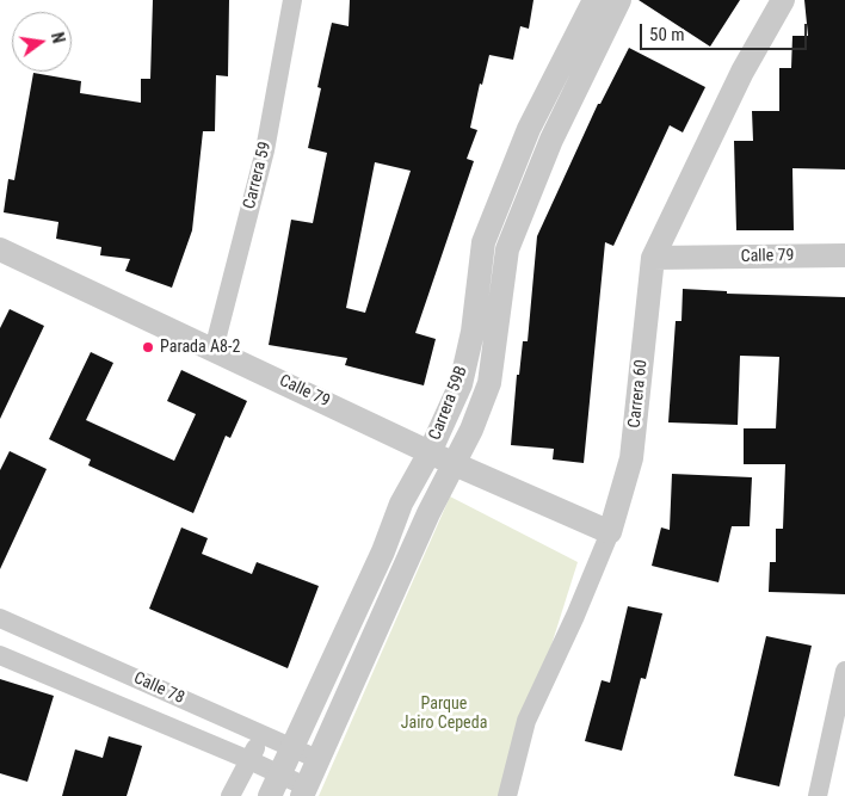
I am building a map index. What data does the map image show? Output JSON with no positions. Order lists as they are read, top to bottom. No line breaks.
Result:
{"streets":{"street":["Carrera 59","Calle 79","Carrera 60","Carrera 59B","Calle 78"]},"crossings":[["Carrera 59","Calle 79"],["Calle 79","Carrera 60"],["Calle 79","Carrera 59B"],["Carrera 59B","Calle 78"]],"parks":["Parque Jairo Cepeda"],"places":["Parada A8-2"],"scale_bar":"50 m","north":"right"}
